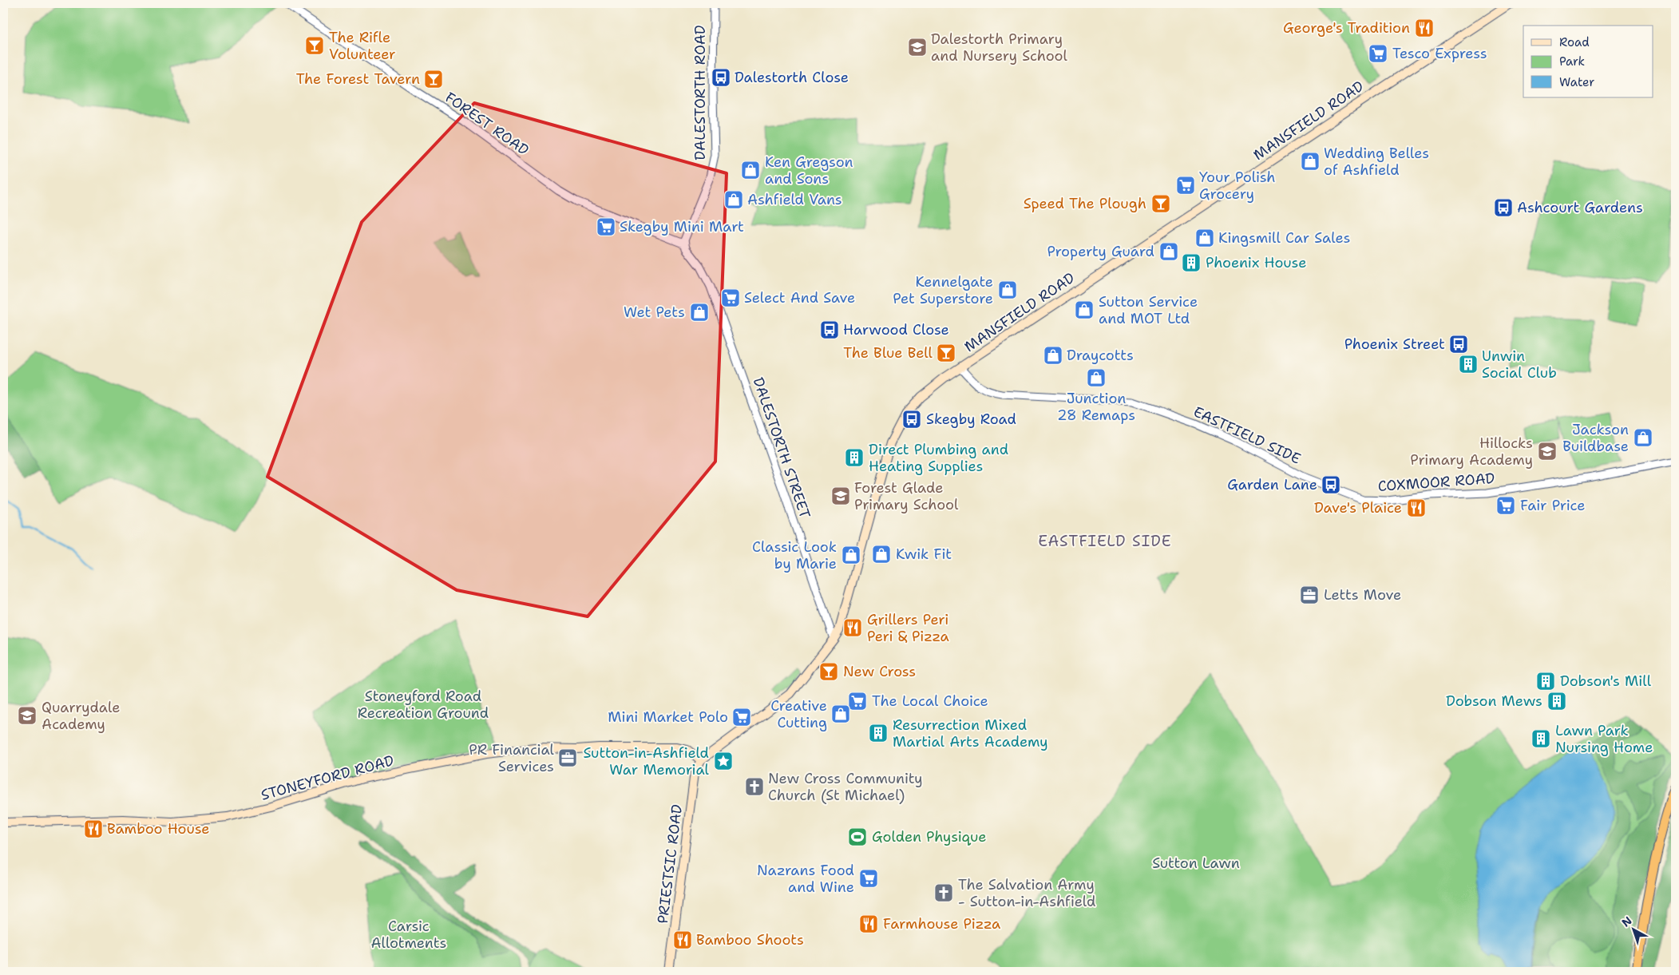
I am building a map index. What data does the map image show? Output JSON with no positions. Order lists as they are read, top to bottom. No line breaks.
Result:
{"streets":{"main road":["MANSFIELD ROAD","STONEYFORD ROAD","PRIESTSIC ROAD"],"street":["DALESTORTH ROAD","FOREST ROAD","EASTFIELD SIDE","DALESTORTH STREET","COXMOOR ROAD"]},"crossings":[["DALESTORTH ROAD","FOREST ROAD"],["DALESTORTH ROAD","DALESTORTH STREET"],["MANSFIELD ROAD","EASTFIELD SIDE"],["MANSFIELD ROAD","DALESTORTH STREET"],["MANSFIELD ROAD","STONEYFORD ROAD"],["MANSFIELD ROAD","PRIESTSIC ROAD"],["FOREST ROAD","DALESTORTH STREET"],["EASTFIELD SIDE","COXMOOR ROAD"],["STONEYFORD ROAD","PRIESTSIC ROAD"]],"districts":["EASTFIELD SIDE"],"parks":["Stoneyford Road Recreation Ground","Sutton Lawn","Carsic Allotments"],"places":{"restaurant":["George's Tradition","Dave's Plaice","Grillers Peri Peri & Pizza","Bamboo House","Farmhouse Pizza","Bamboo Shoots"],"bar":["The Rifle Volunteer","The Forest Tavern","Speed The Plough","The Blue Bell","New Cross"],"school or university":["Dalestorth Primary and Nursery School","Hillocks Primary Academy","Forest Glade Primary School","Quarrydale Academy"],"supermarket":["Tesco Express","Your Polish Grocery","Skegby Mini Mart","Select And Save","Fair Price","The Local Choice","Mini Market Polo","Nazrans Food and Wine"],"bus stop":["Dalestorth Close","Ashcourt Gardens","Harwood Close","Phoenix Street","Skegby Road","Garden Lane"],"shop":["Wedding Belles of Ashfield","Ken Gregson and Sons","Ashfield Vans","Kingsmill Car Sales","Property Guard","Kennelgate Pet Superstore","Sutton Service and MOT Ltd","Wet Pets","Draycotts","Junction 28 Remaps","Jackson Buildbase","Kwik Fit","Classic Look by Marie","Creative Cutting"],"building":["Phoenix House","Unwin Social Club","Direct Plumbing and Heating Supplies","Dobson's Mill","Dobson Mews","Resurrection Mixed Martial Arts Academy","Lawn Park Nursing Home"],"office":["Letts Move","PR Financial Services"],"place":["Sutton-in-Ashfield War Memorial"],"church":["New Cross Community Church (St Michael)","The Salvation Army - Sutton-in-Ashfield"],"sports":["Golden Physique"]},"legend":["Road","Park","Water"],"north":"top left"}
